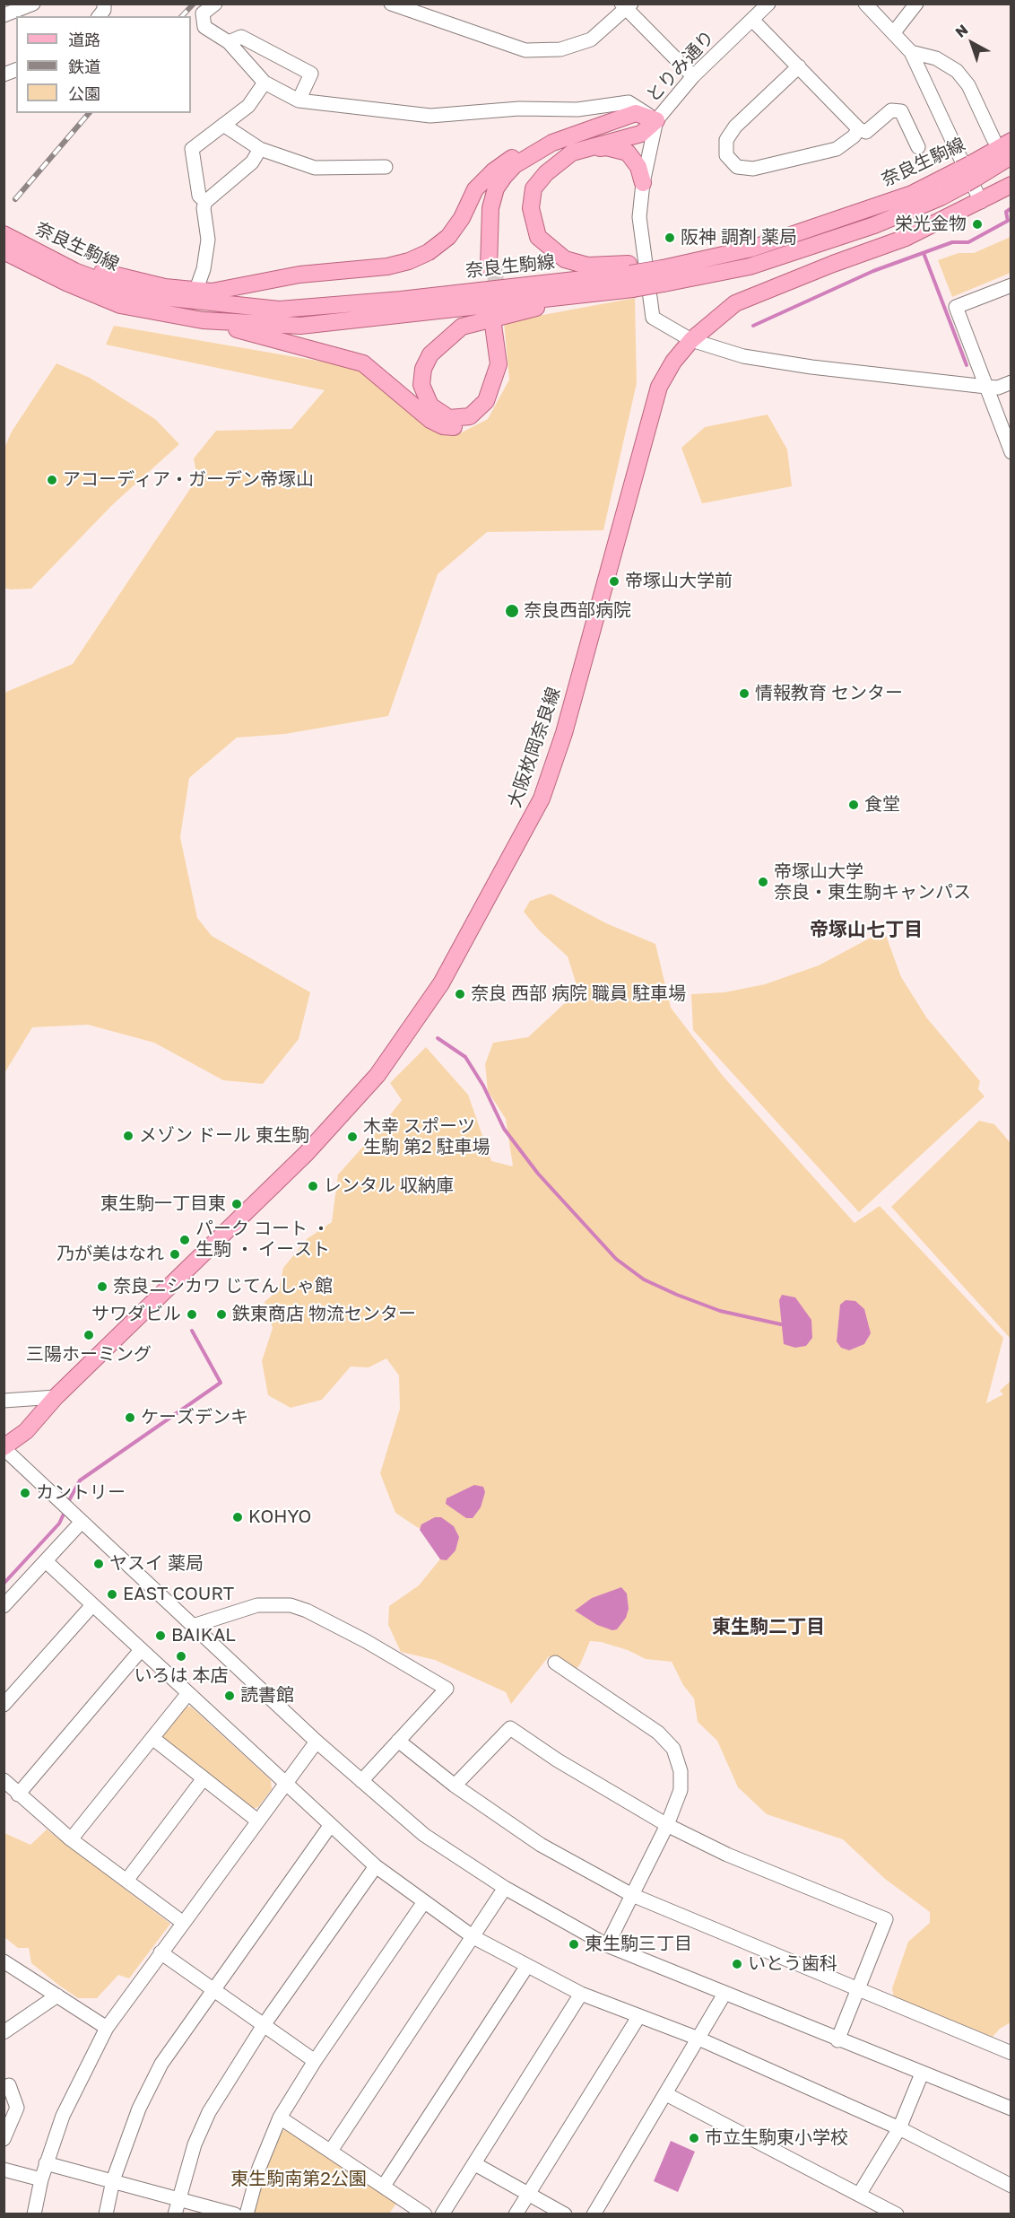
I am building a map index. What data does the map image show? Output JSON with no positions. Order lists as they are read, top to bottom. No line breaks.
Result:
{"streets":{"main road":["奈良生駒線","大阪枚岡奈良線"],"street":["とりみ通り"]},"crossings":[["とりみ通り","大阪枚岡奈良線"]],"districts":["帝塚山七丁目","東生駒二丁目"],"parks":["東生駒南第2公園"],"places":["栄光金物","阪神 調剤 薬局","アコーディア・ガーデン帝塚山","帝塚山大学前","奈良西部病院","情報教育 センター","食堂","帝塚山大学 奈良・東生駒キャンパス","奈良 西部 病院 職員 駐車場","メゾン ドール 東生駒","木幸 スポーツ 生駒 第2 駐車場","レンタル 収納庫","東生駒一丁目東","パーク コート ・ 生駒 ・ イースト","乃が美はなれ","奈良ニシカワ じてんしゃ館","サワダビル","鉄東商店 物流センター","三陽ホーミング","ケーズデンキ","カントリー","KOHYO","ヤスイ 薬局","EAST COURT","BAIKAL","いろは 本店","読書館","東生駒三丁目","いとう歯科","市立生駒東小学校"],"legend":["道路","鉄道","公園"],"north":"top left"}
